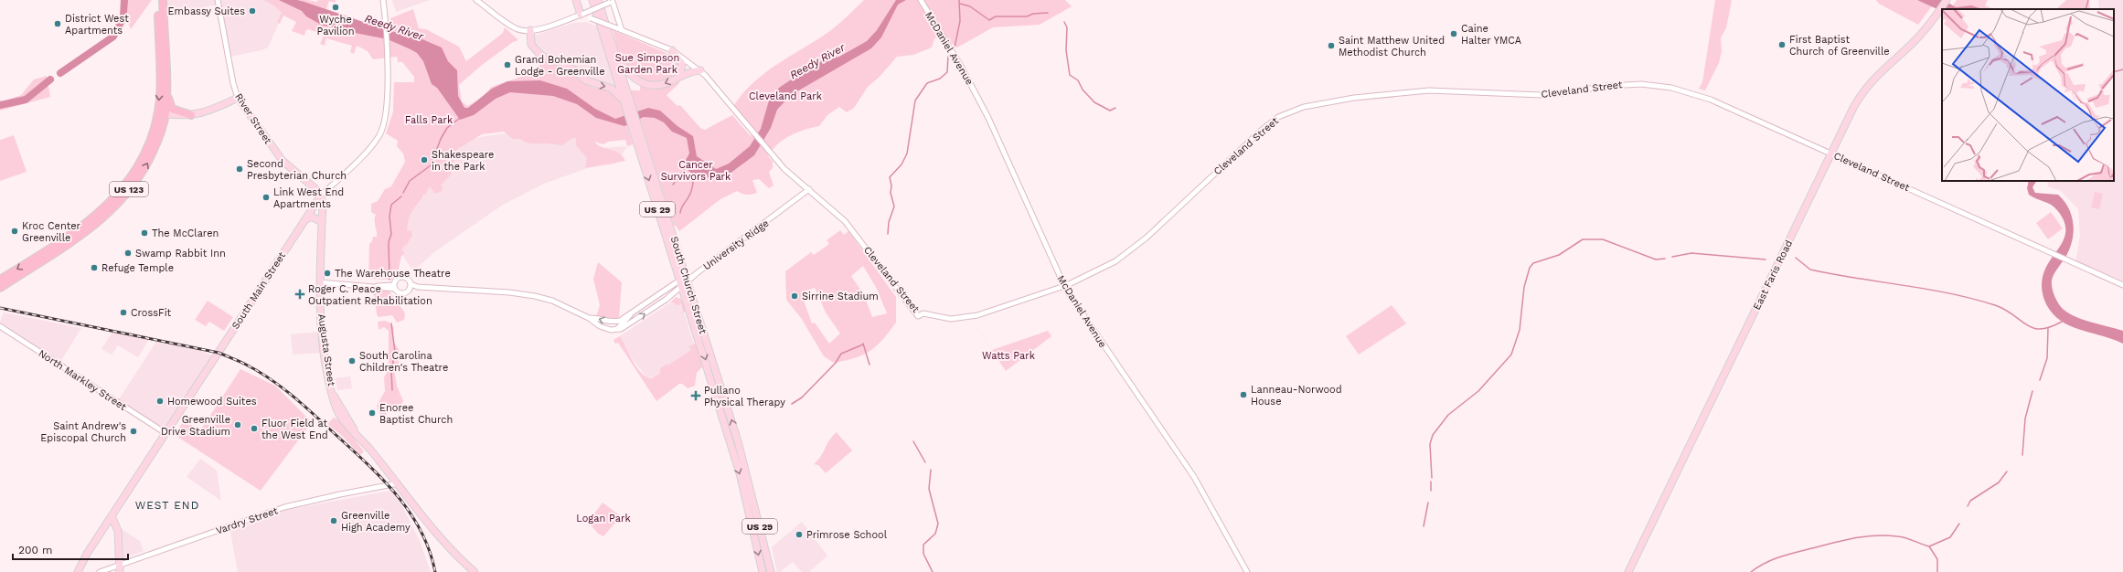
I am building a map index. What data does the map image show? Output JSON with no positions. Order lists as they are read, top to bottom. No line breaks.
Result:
{"streets":{"highway":["US 123"],"main road":["River Street","US 29","East Faris Road","South Church Street","South Main Street","Augusta Street"],"street":["McDaniel Avenue","Cleveland Street","University Ridge","North Markley Street","Vardry Street"]},"crossings":[["McDaniel Avenue","Cleveland Street"],["Cleveland Street","University Ridge"],["Cleveland Street","East Faris Road"],["River Street","South Main Street"],["River Street","Augusta Street"],["University Ridge","South Church Street"],["South Main Street","Augusta Street"],["South Main Street","North Markley Street"],["Augusta Street","Vardry Street"]],"districts":["WEST END"],"water":["Reedy River"],"parks":["Sue Simpson Garden Park","Cleveland Park","Falls Park","Cancer Survivors Park","Watts Park","Logan Park"],"places":{"other":["Wyche Pavilion","Embassy Suites","District West Apartments","Caine Halter YMCA","First Baptist Church of Greenville","Saint Matthew United Methodist Church","Grand Bohemian Lodge - Greenville","Shakespeare in the Park","Second Presbyterian Church","Link West End Apartments","Kroc Center Greenville","The McClaren","Swamp Rabbit Inn","Refuge Temple","The Warehouse Theatre","Sirrine Stadium","CrossFit","South Carolina Children's Theatre","Lanneau-Norwood House","Homewood Suites","Enoree Baptist Church","Greenville Drive Stadium","Fluor Field at the West End","Saint Andrew's Episcopal Church","Greenville High Academy","Primrose School"],"health":["Roger C. Peace Outpatient Rehabilitation","Pullano Physical Therapy"]},"scale_bar":"200 m"}
